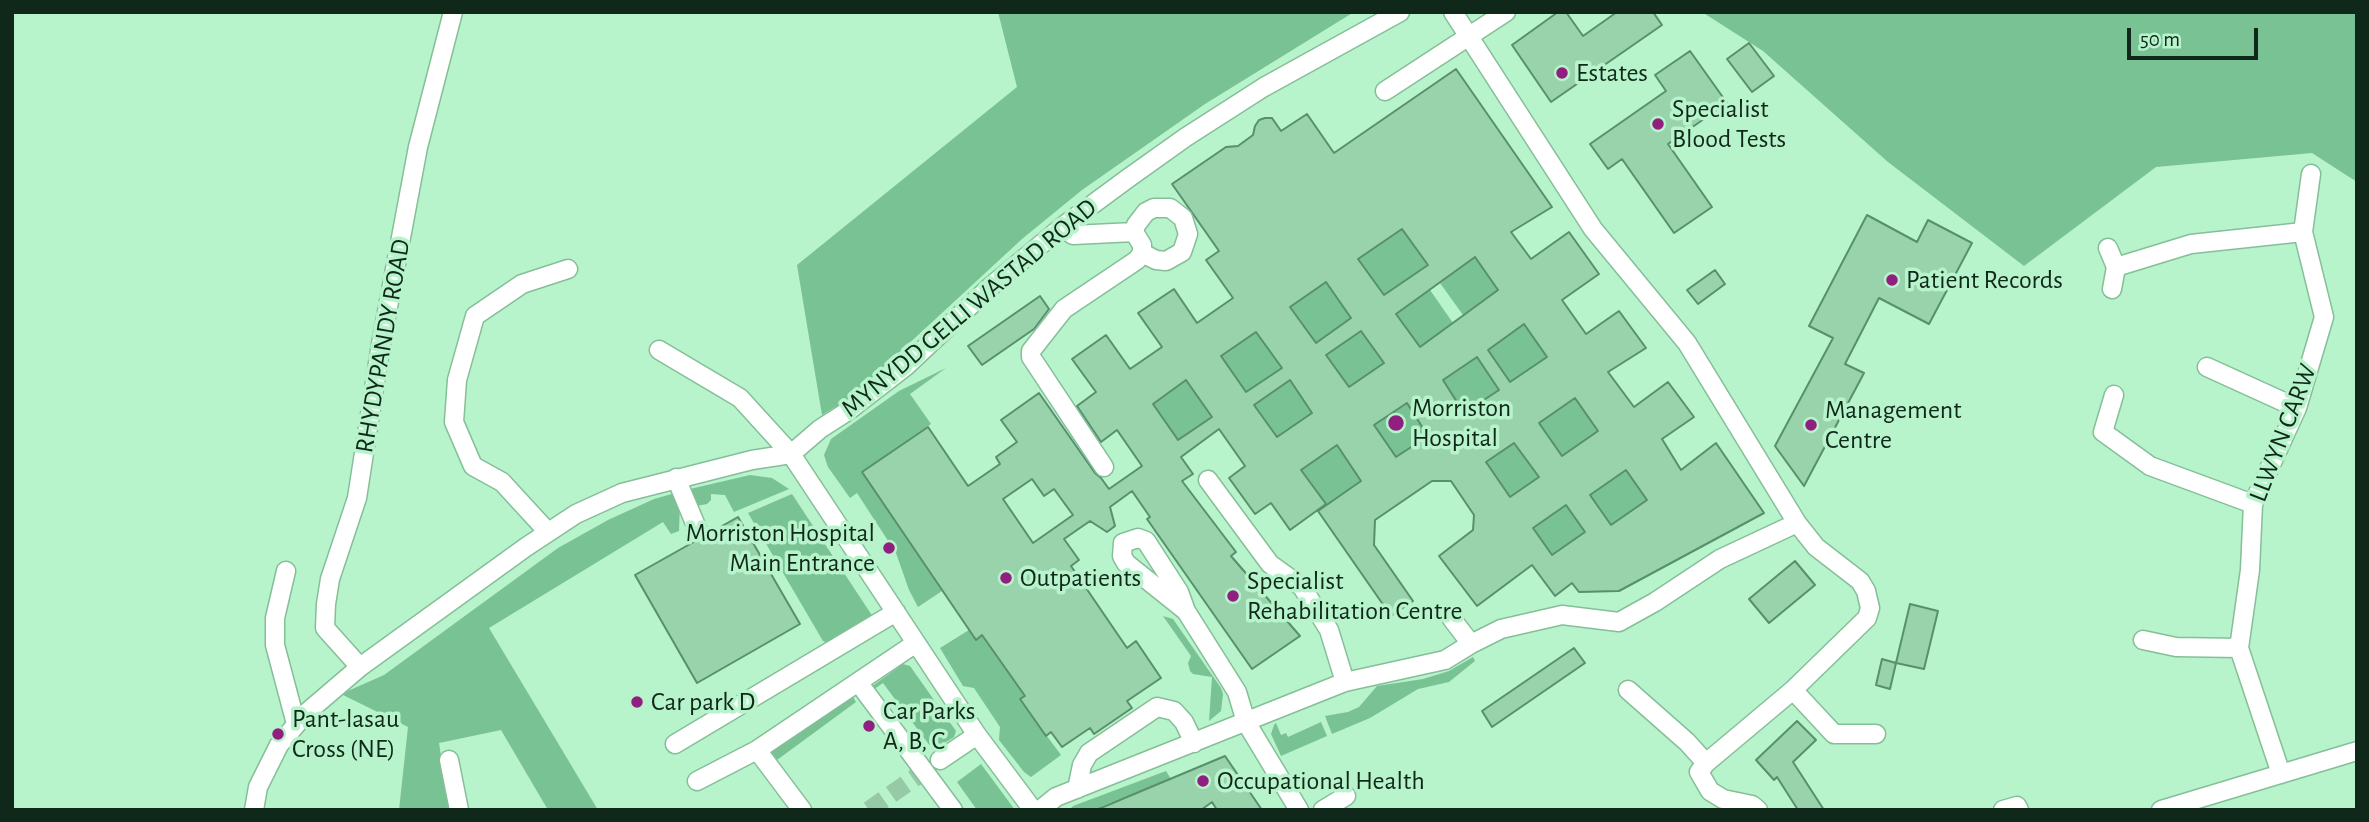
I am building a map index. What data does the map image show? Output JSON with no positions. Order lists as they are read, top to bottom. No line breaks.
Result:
{"streets":{"street":["MYNYDD GELLI WASTAD ROAD","RHYDYPANDY ROAD","LLWYN CARW"]},"places":["Estates","Specialist Blood Tests","Patient Records","Morriston Hospital","Management Centre","Morriston Hospital Main Entrance","Outpatients","Specialist Rehabilitation Centre","Car park D","Car Parks A, B, C","Pant-lasau Cross (NE)","Occupational Health"],"scale_bar":"50 m"}
